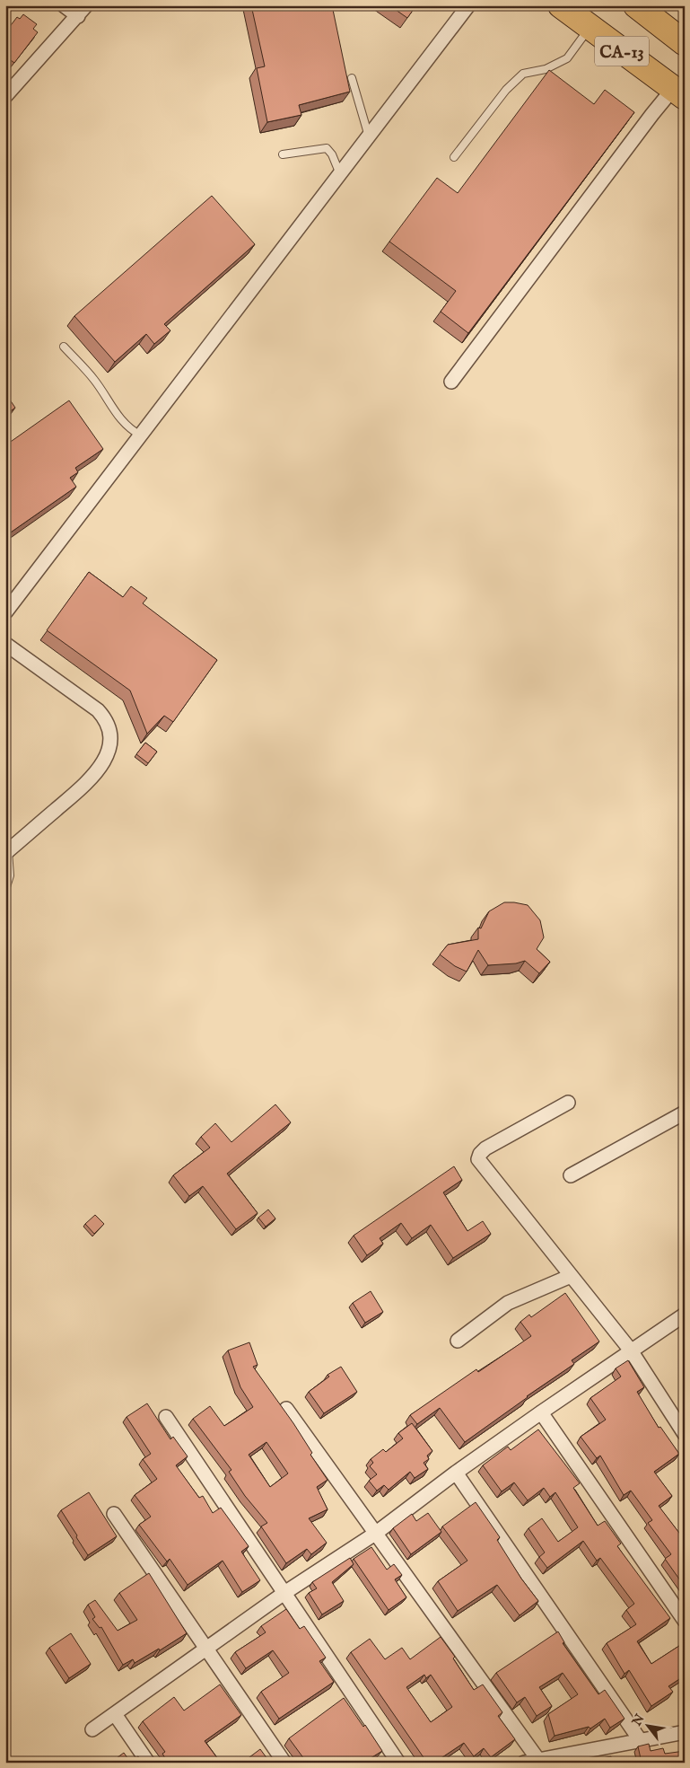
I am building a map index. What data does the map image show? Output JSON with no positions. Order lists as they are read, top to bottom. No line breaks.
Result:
{"streets":{"highway":["CA-13"]},"north":"top left"}
